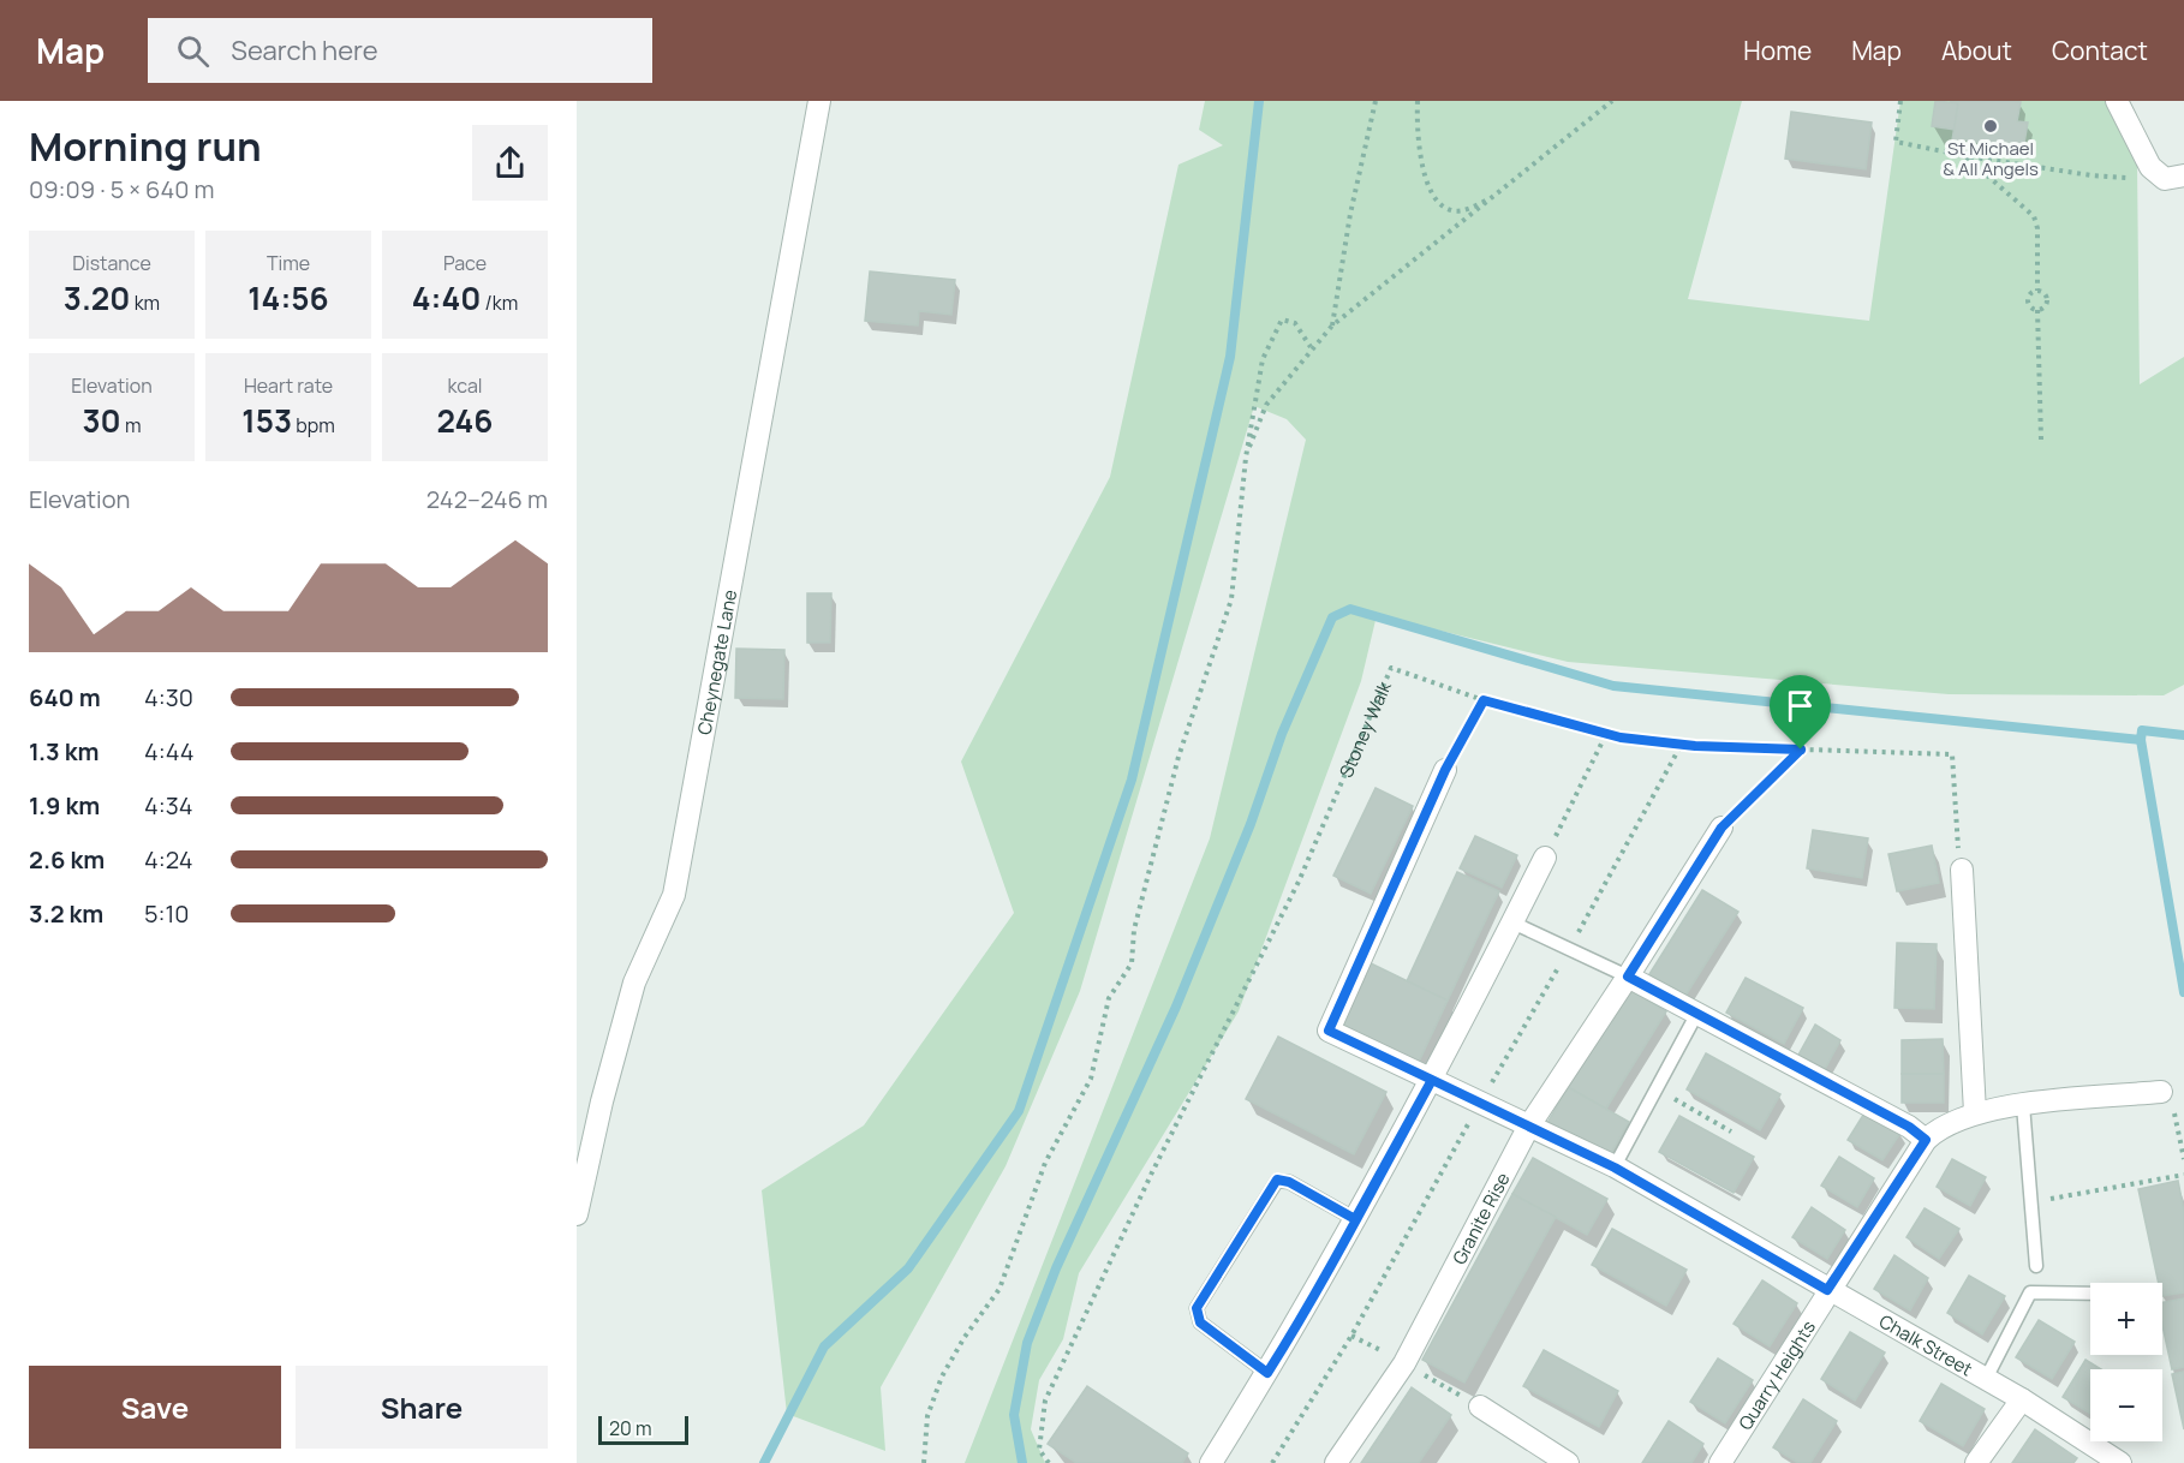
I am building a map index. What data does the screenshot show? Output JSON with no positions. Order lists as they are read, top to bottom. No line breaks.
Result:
{"streets":{"street":["Cheynegate Lane","Granite Rise","Chalk Street","Quarry Heights"],"path":["Stoney Walk"]},"crossings":[["Granite Rise","Chalk Street"],["Chalk Street","Quarry Heights"]],"places":["St Michael & All Angels"],"scale_bar":"20 m","page":{"header":"Map","search":"Search here","nav":["Home","Map","About","Contact"],"heading":["Morning run","09:09 · 5 × 640 m"],"stats":[["Distance","3.20 km"],["Time","14:56"],["Pace","4:40 /km"],["Elevation","30 m"],["Heart rate","153 bpm"],["kcal","246"]],"chart":["Elevation","242–246 m"],"list":[{"name":"640 m","note":"4:30"},{"name":"1.3 km","note":"4:44"},{"name":"1.9 km","note":"4:34"},{"name":"2.6 km","note":"4:24"},{"name":"3.2 km","note":"5:10"}],"map_buttons":["+","−"],"buttons":["Save","Share"],"scale":"20 m"}}
